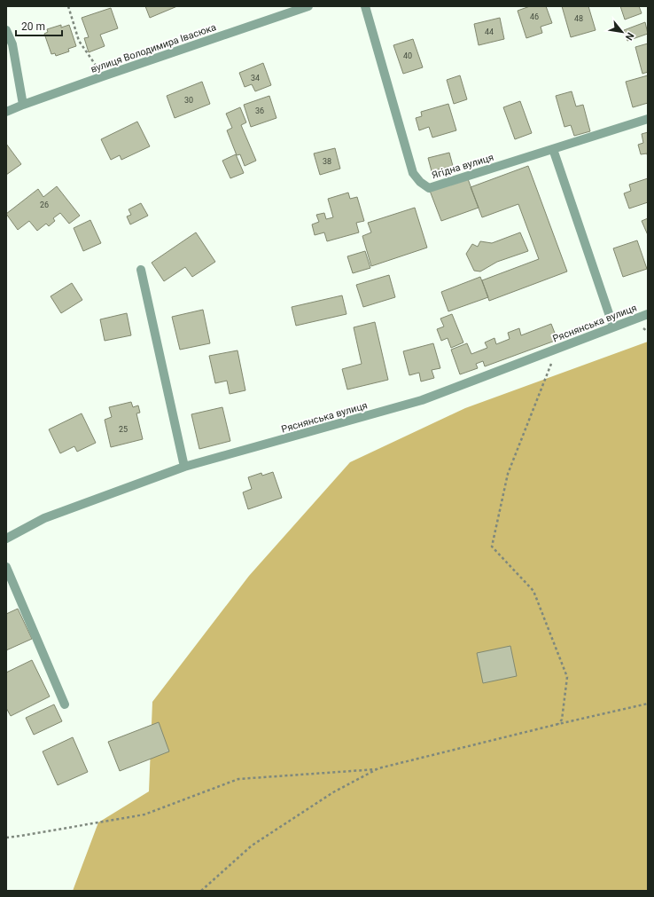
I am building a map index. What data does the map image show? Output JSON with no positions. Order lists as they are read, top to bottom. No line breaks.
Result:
{"streets":{"street":["вулиця Володимира Івасюка","Ягідна вулиця","Ряснянська вулиця"]},"house_numbers":["46","48","44","40","34","30","36","38","26","25"],"scale_bar":"20 m","north":"bottom right"}
